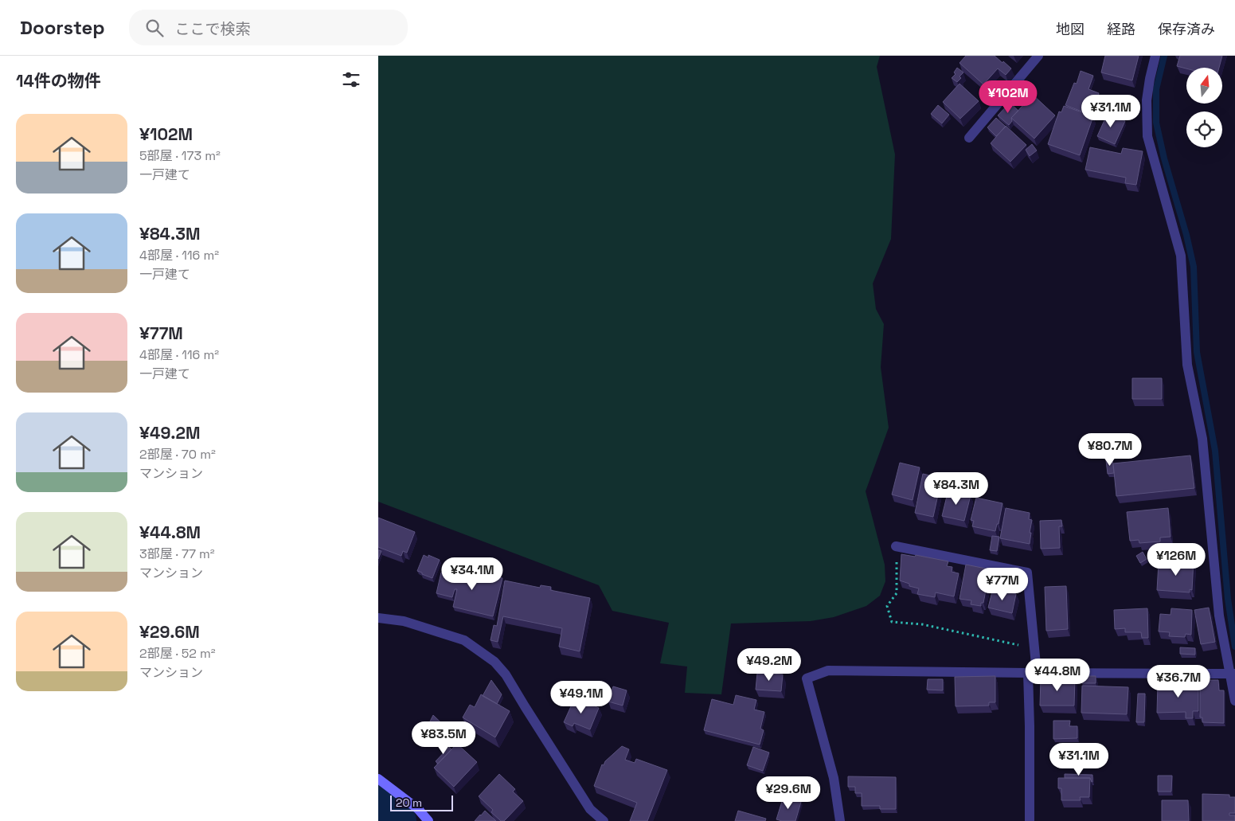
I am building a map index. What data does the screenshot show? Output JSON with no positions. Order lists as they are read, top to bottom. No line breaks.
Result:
{"scale_bar":"20 m","north":"top","page":{"header":"Doorstep","search":"ここで検索","nav":["地図","経路","保存済み"],"heading":"14件の物件","price":["¥102M","¥31.1M","¥80.7M","¥84.3M","¥126M","¥34.1M","¥77M","¥49.2M","¥44.8M","¥36.7M","¥49.1M","¥83.5M","¥31.1M","¥29.6M"],"list":[{"name":"¥102M","note":"5部屋 · 173 m² · 一戸建て"},{"name":"¥84.3M","note":"4部屋 · 116 m² · 一戸建て"},{"name":"¥77M","note":"4部屋 · 116 m² · 一戸建て"},{"name":"¥49.2M","note":"2部屋 · 70 m² · マンション"},{"name":"¥44.8M","note":"3部屋 · 77 m² · マンション"},{"name":"¥29.6M","note":"2部屋 · 52 m² · マンション"}],"scale":"20 m"}}
